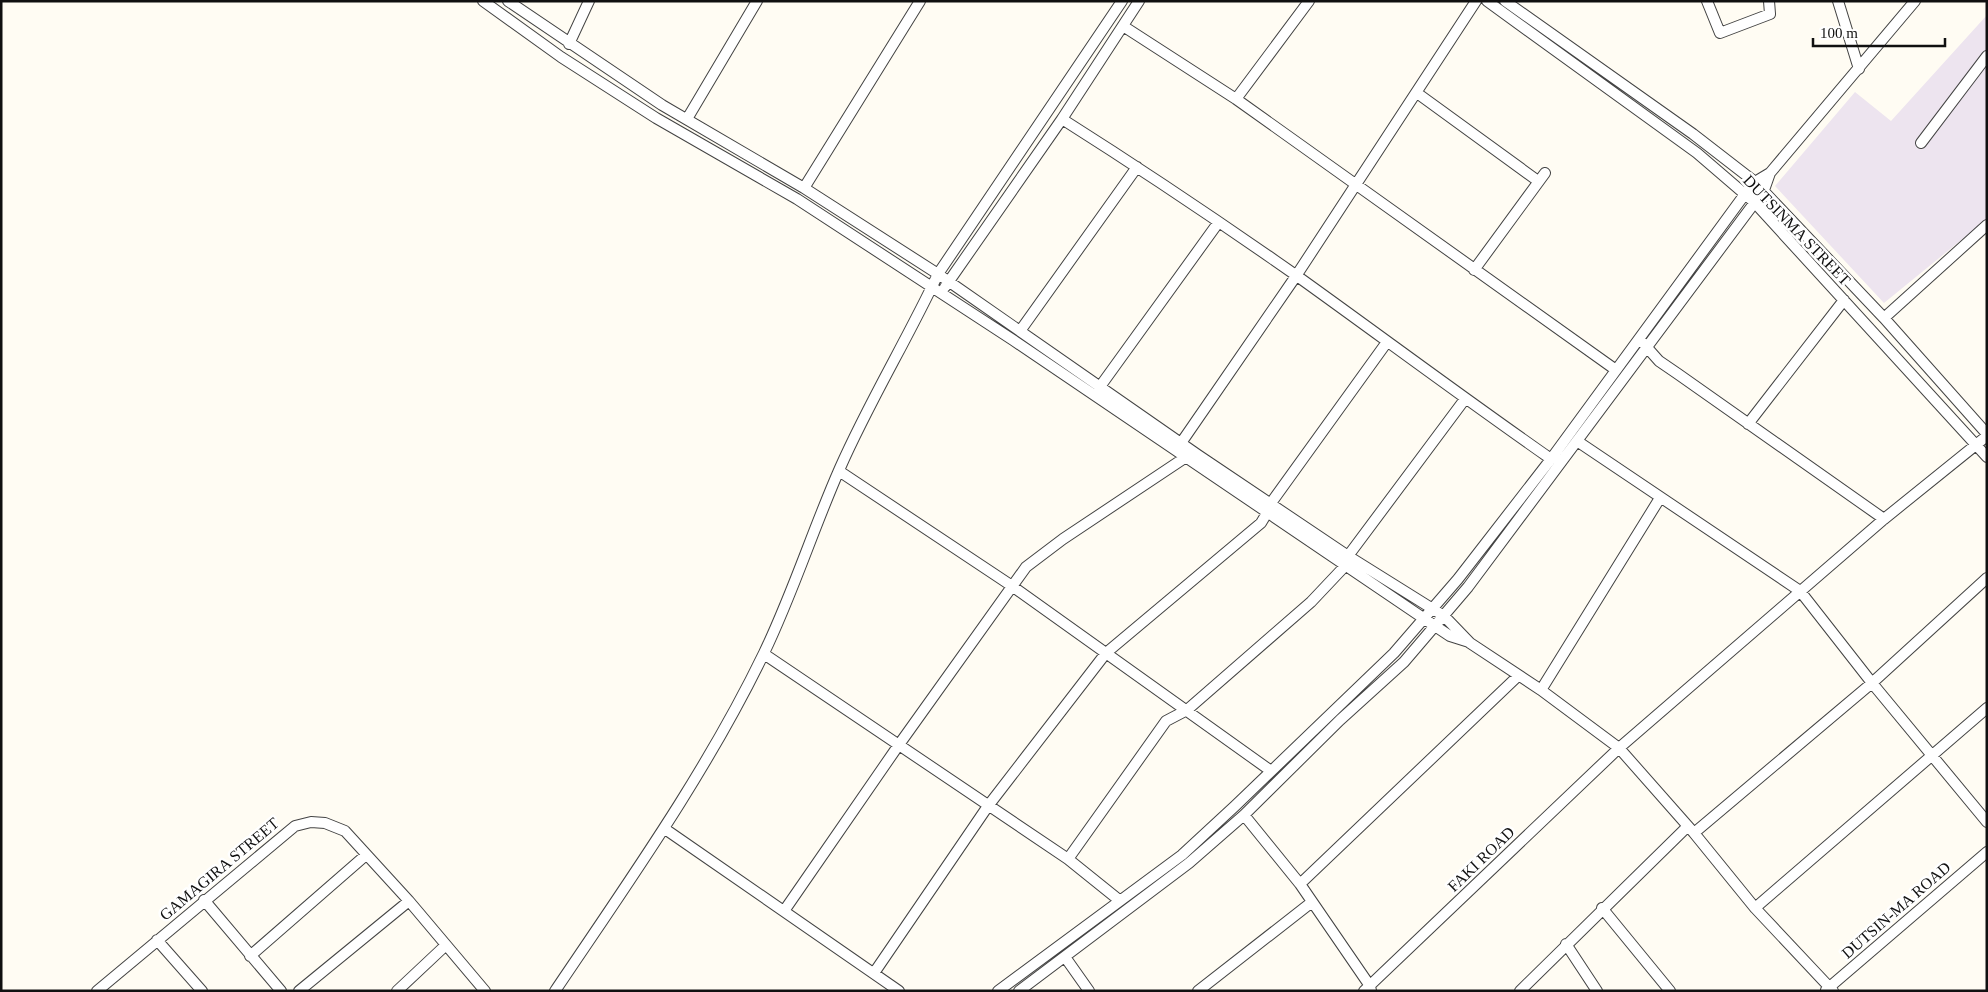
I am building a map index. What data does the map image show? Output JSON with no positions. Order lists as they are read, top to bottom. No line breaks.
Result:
{"streets":{"street":["DUTSINMA STREET","FAKI ROAD","GAMAGIRA STREET","DUTSIN-MA ROAD"]},"crossings":[["DUTSINMA STREET","FAKI ROAD"]],"scale_bar":"100 m"}
